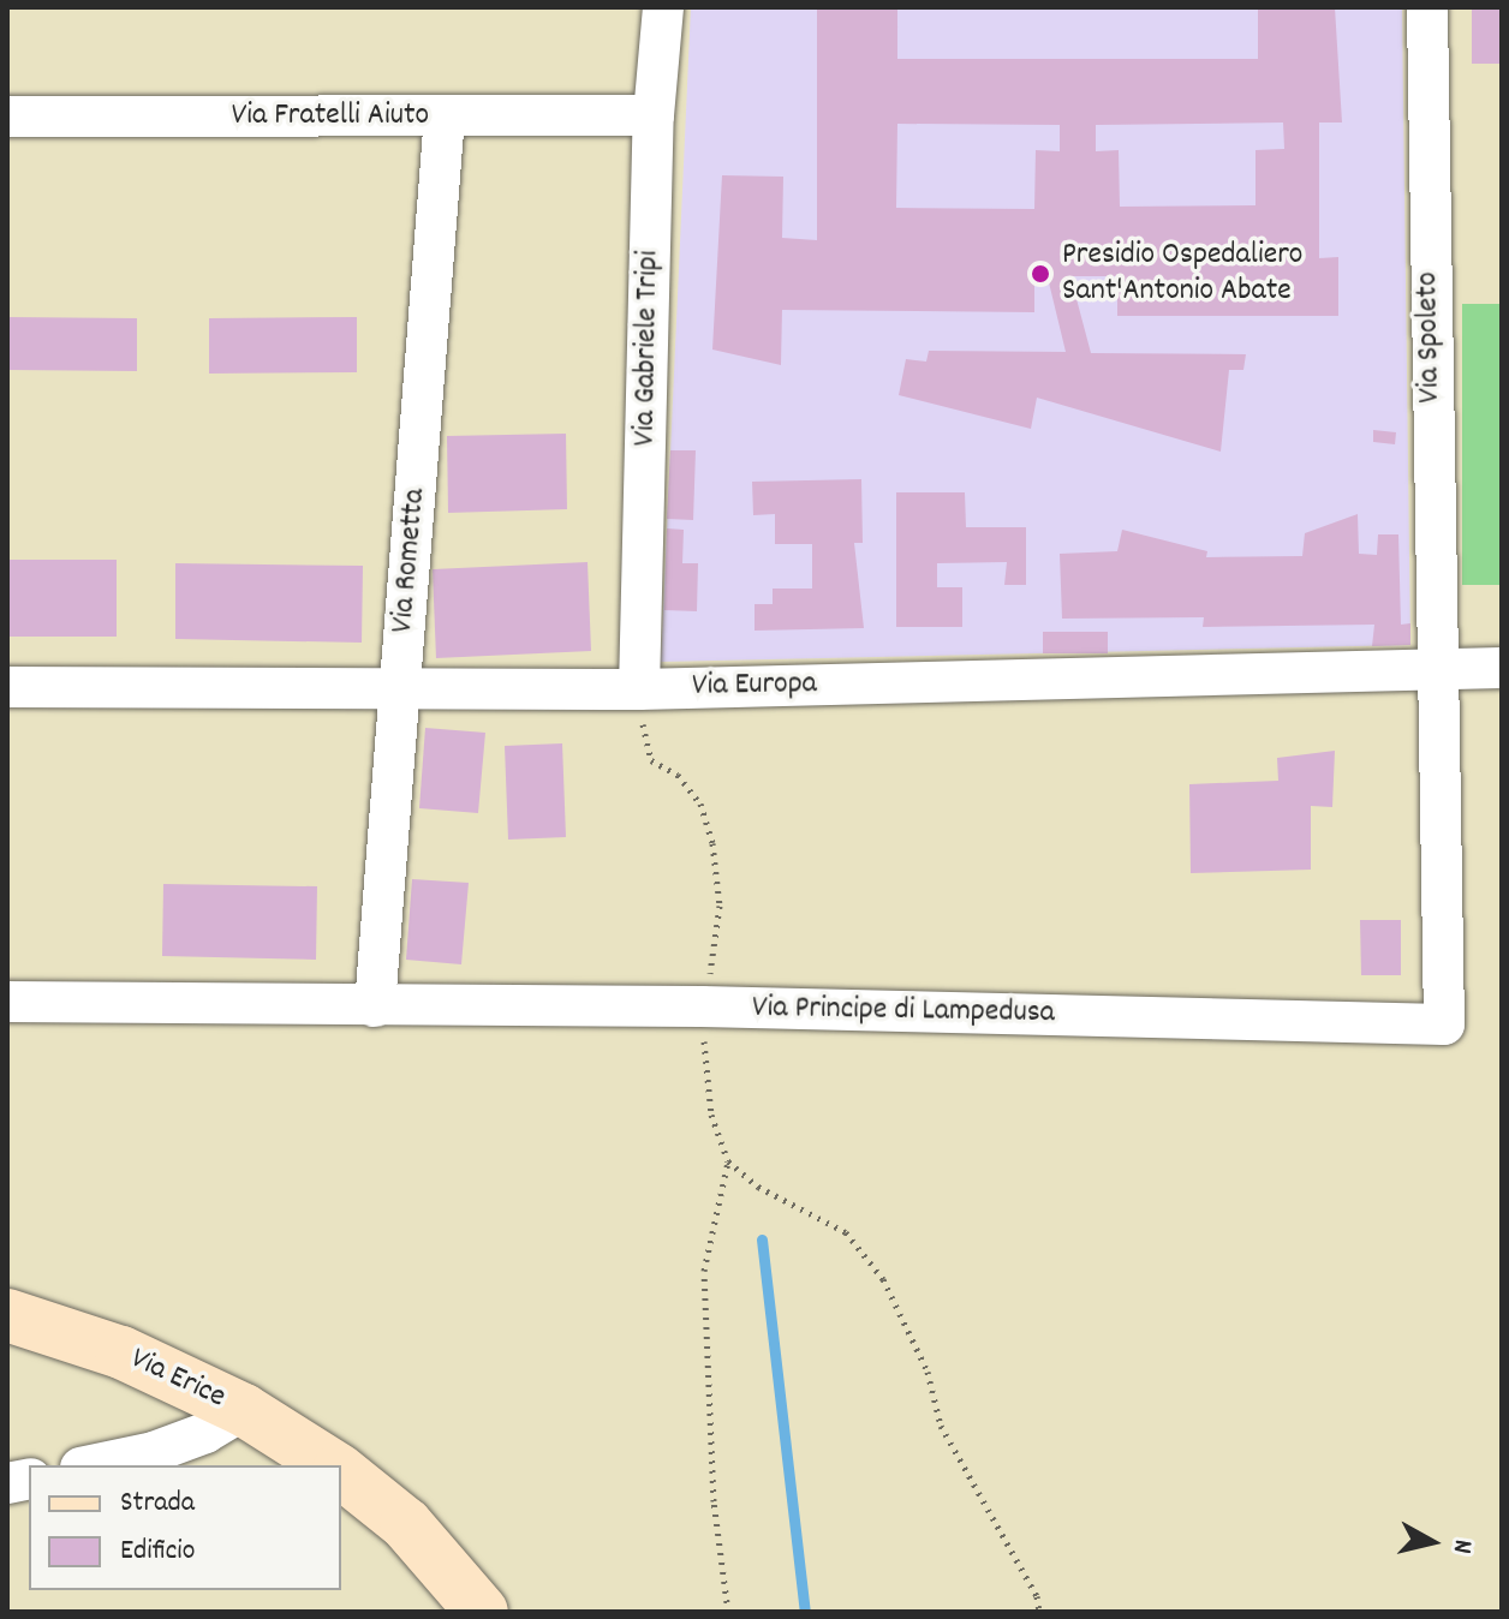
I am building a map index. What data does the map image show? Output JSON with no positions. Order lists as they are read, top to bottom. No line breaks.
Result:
{"streets":{"main road":["Via Erice"],"street":["Via Fratelli Aiuto","Via Spoleto","Via Gabriele Tripi","Via Rometta","Via Europa","Via Principe di Lampedusa"]},"crossings":[["Via Fratelli Aiuto","Via Gabriele Tripi"],["Via Fratelli Aiuto","Via Rometta"],["Via Spoleto","Via Europa"],["Via Spoleto","Via Principe di Lampedusa"],["Via Gabriele Tripi","Via Europa"],["Via Rometta","Via Europa"],["Via Rometta","Via Principe di Lampedusa"],["Via Europa","Via Principe di Lampedusa"]],"places":["Presidio Ospedaliero Sant'Antonio Abate"],"legend":["Strada","Edificio"],"north":"right"}
